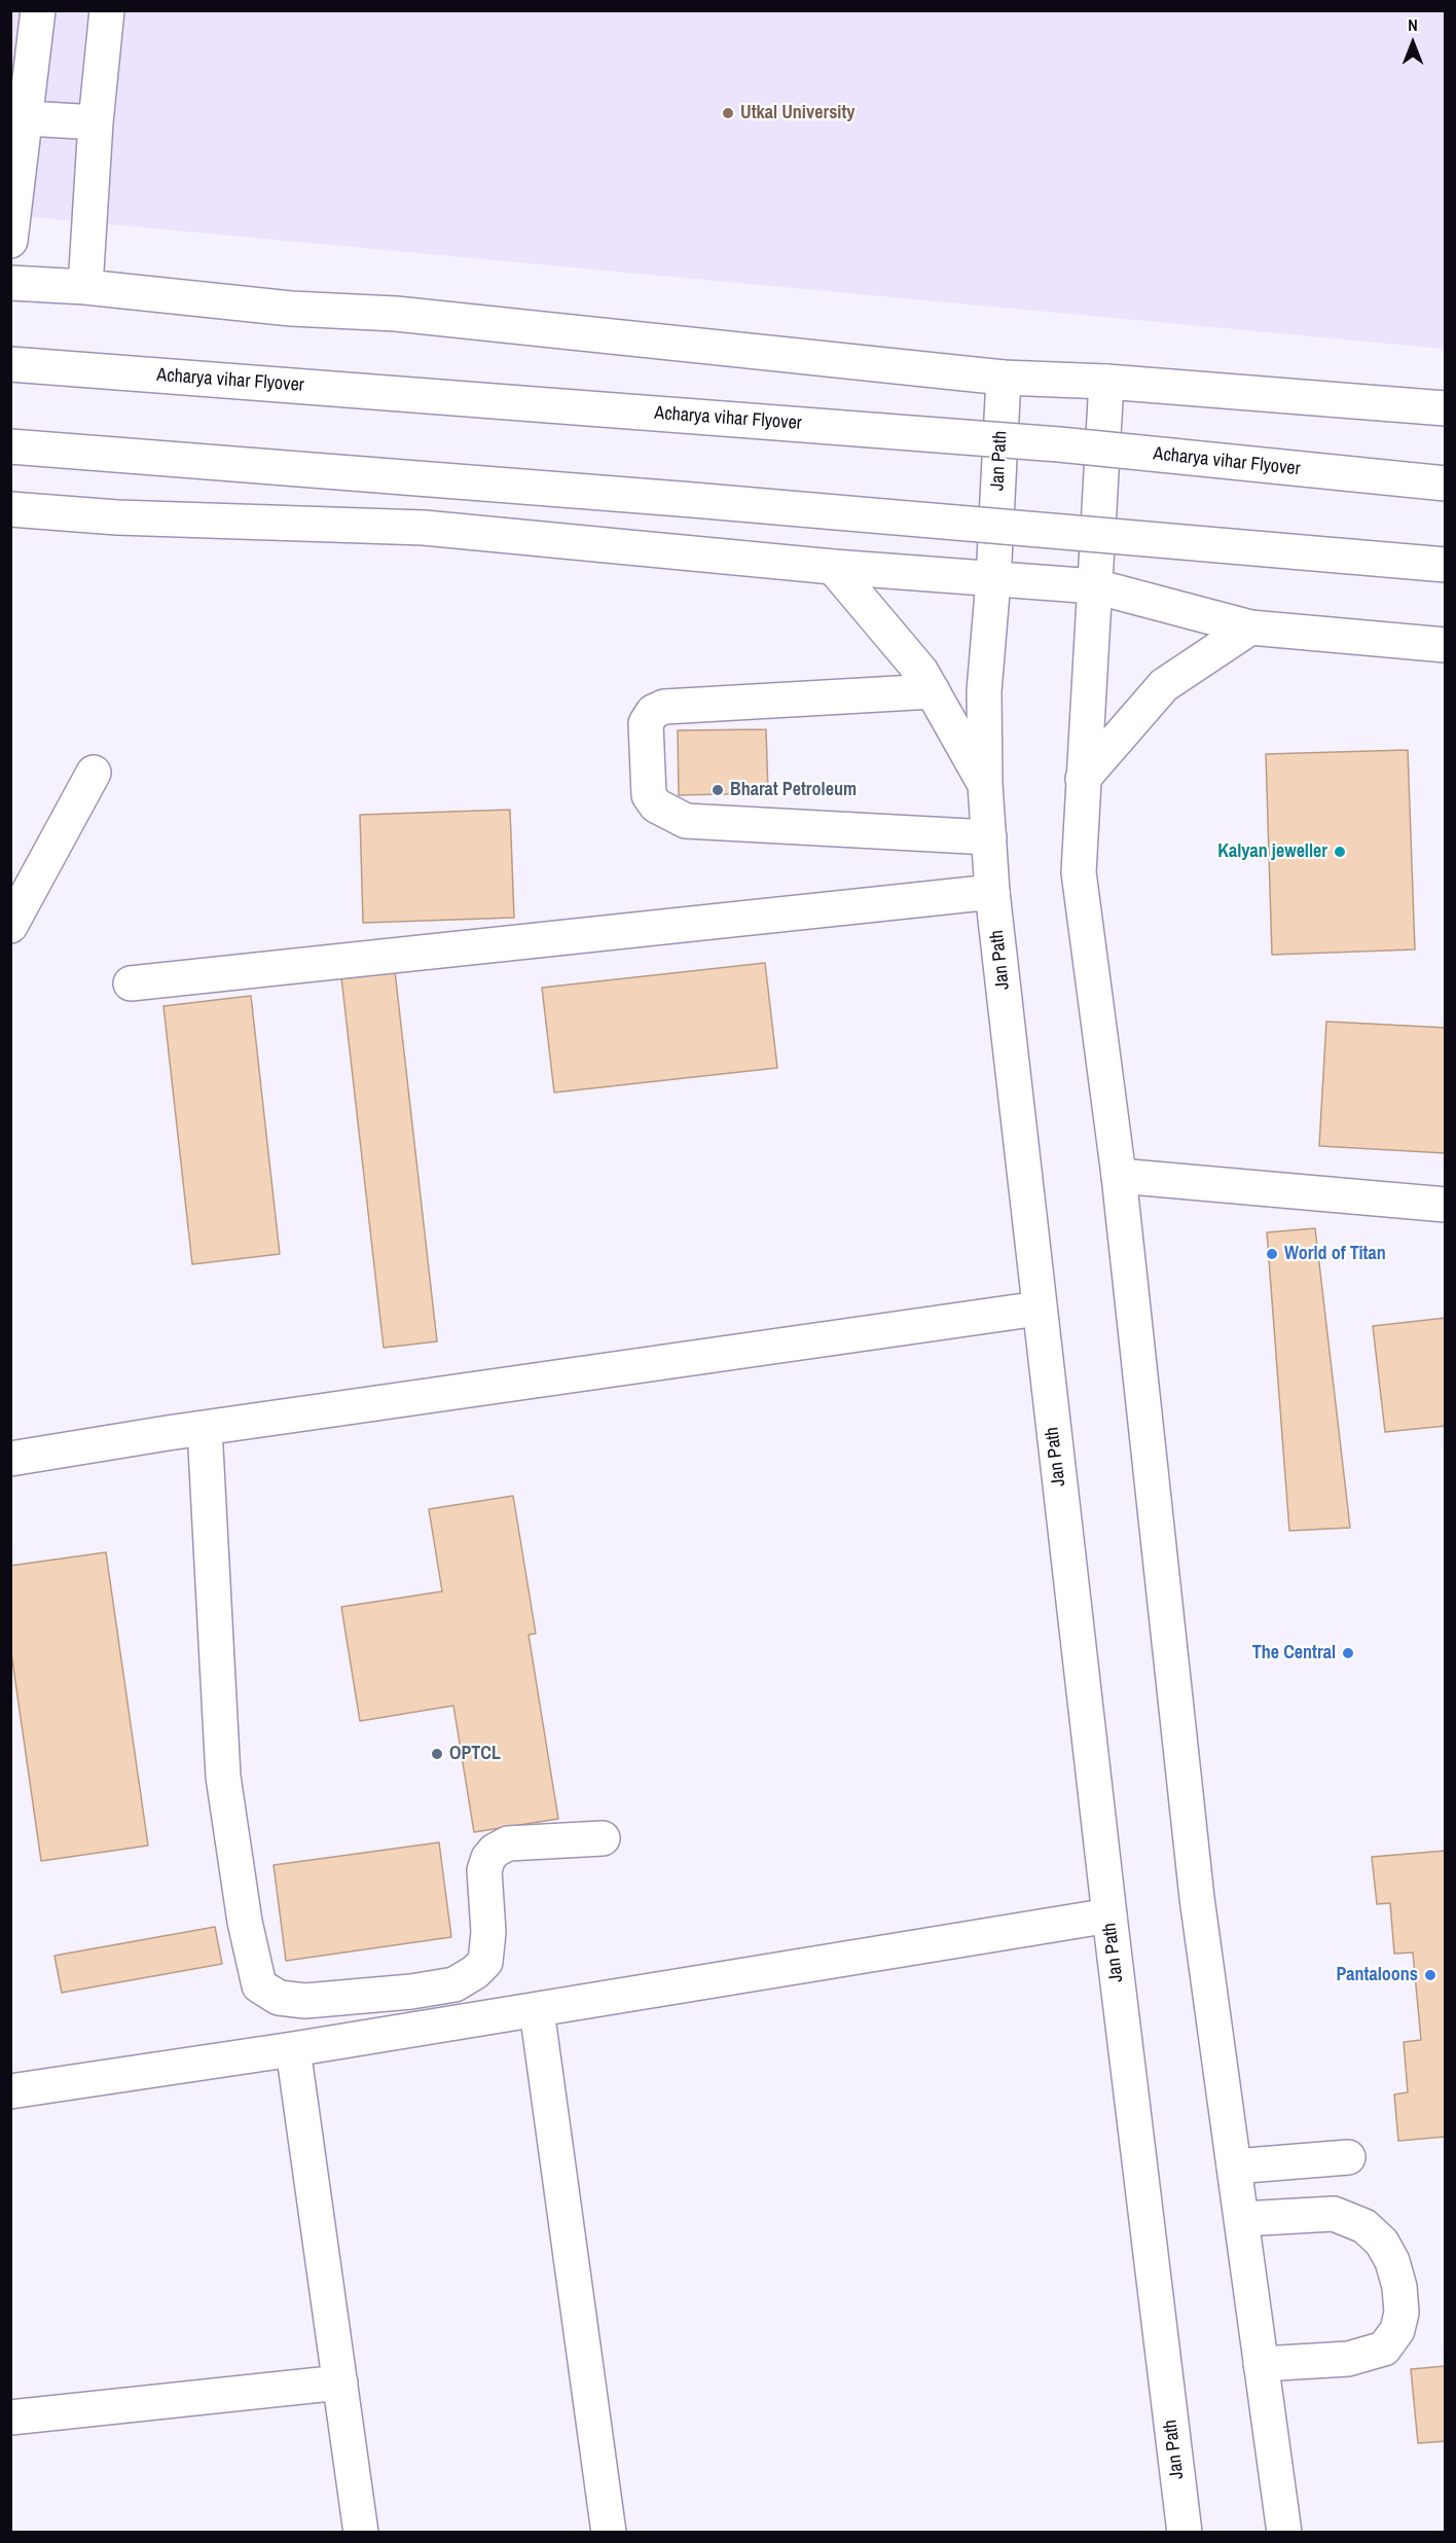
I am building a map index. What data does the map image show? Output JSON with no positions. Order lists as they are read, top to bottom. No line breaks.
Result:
{"streets":{"main road":["Acharya vihar Flyover","Jan Path"]},"places":["Utkal University","Bharat Petroleum","Kalyan jeweller","World of Titan","The Central","OPTCL","Pantaloons"],"north":"top"}
